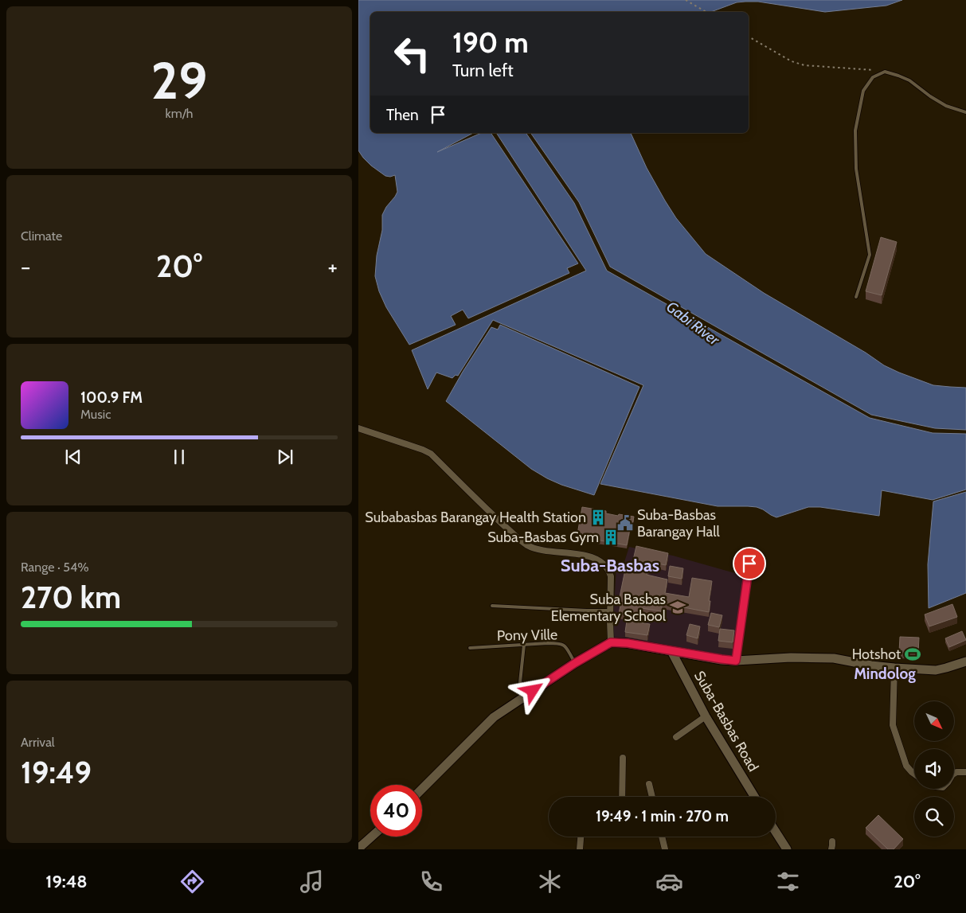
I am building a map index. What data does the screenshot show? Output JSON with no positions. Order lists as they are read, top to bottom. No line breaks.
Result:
{"streets":{"street":["Suba-Basbas Road"],"lane":["Pony Ville"]},"districts":["Suba-Basbas","Mindolog"],"water":["Gabi River"],"places":{"building":["Subabasbas Barangay Health Station","Suba-Basbas Gym"],"public building":["Suba-Basbas Barangay Hall"],"school or university":["Suba Basbas Elementary School"],"sports":["Hotshot"]},"north":"bottom right","page":{"tile":[["29","km/h"],"Climate",["Range · 54%","270 km"],["Arrival","19:49"]],"turn":["190 m","Turn left"],"then":"Then","heat":["−","20°","+"],"song":["100.9 FM","Music"],"limit":"40","trip":"19:49 · 1 min · 270 m","tabs":["19:48","20°"]}}
